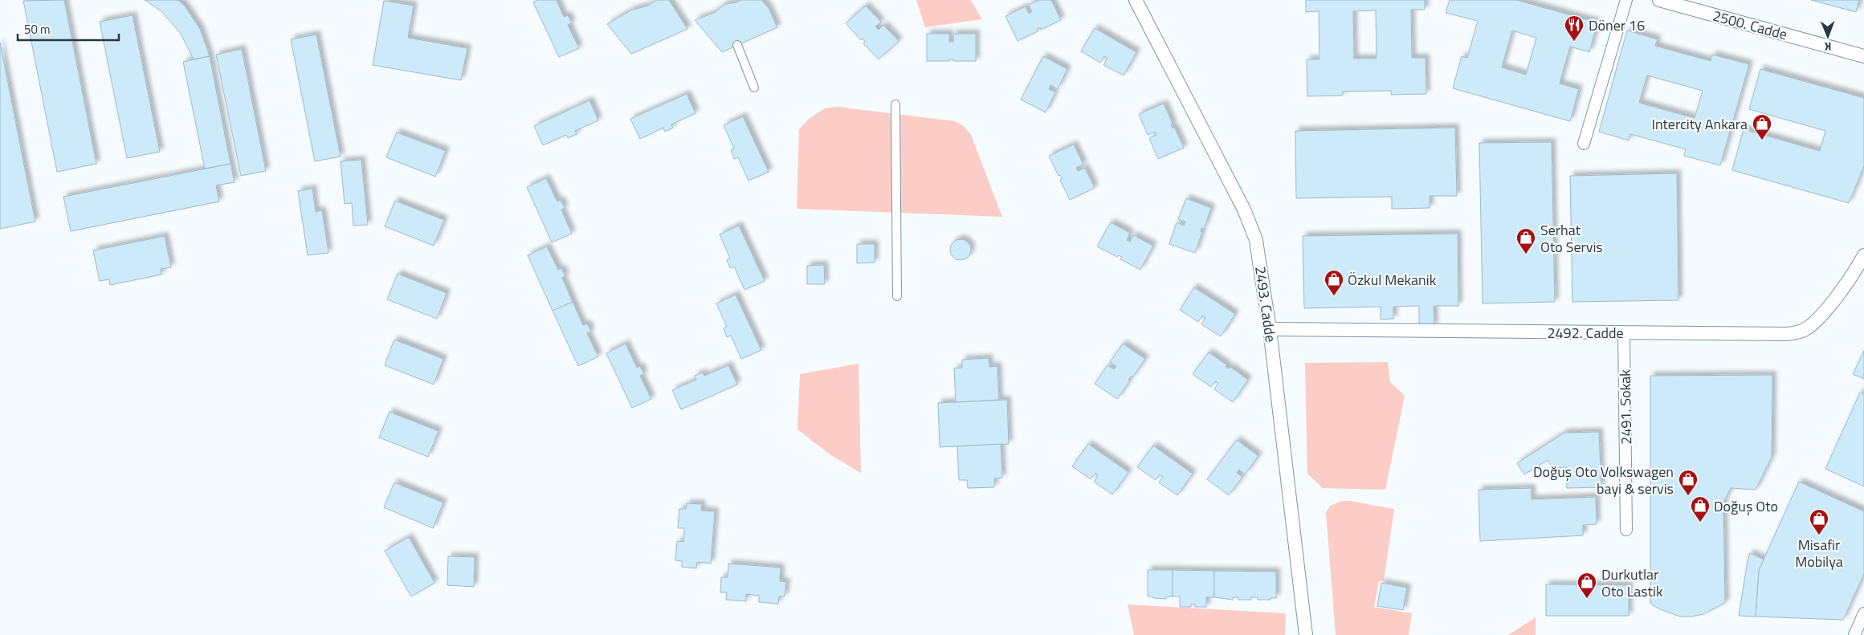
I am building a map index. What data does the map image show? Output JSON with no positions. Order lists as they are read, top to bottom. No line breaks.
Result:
{"streets":{"street":["2500. Cadde","2493. Cadde","2492. Cadde","2491. Sokak"]},"crossings":[["2493. Cadde","2492. Cadde"],["2492. Cadde","2491. Sokak"]],"places":{"restaurant":["Döner 16"],"shop":["Intercity Ankara","Serhat Oto Servis","Özkul Mekanik","Doğuş Oto Volkswagen bayi & servis","Doğuş Oto","Misafir Mobilya","Durkutlar Oto Lastik"]},"scale_bar":"50 m","north":"bottom"}
